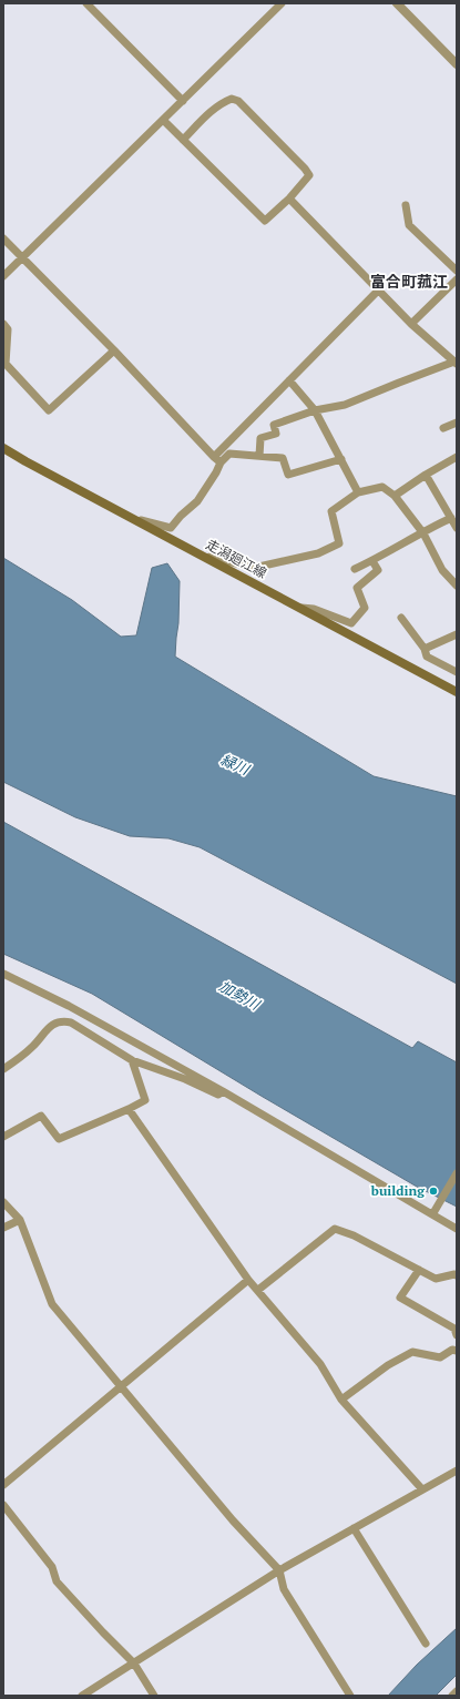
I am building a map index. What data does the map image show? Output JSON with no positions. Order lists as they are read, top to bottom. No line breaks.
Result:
{"streets":{"main road":["走潟廻江線"]},"districts":["富合町菰江"],"water":["緑川","加勢川"],"places":["building"]}
